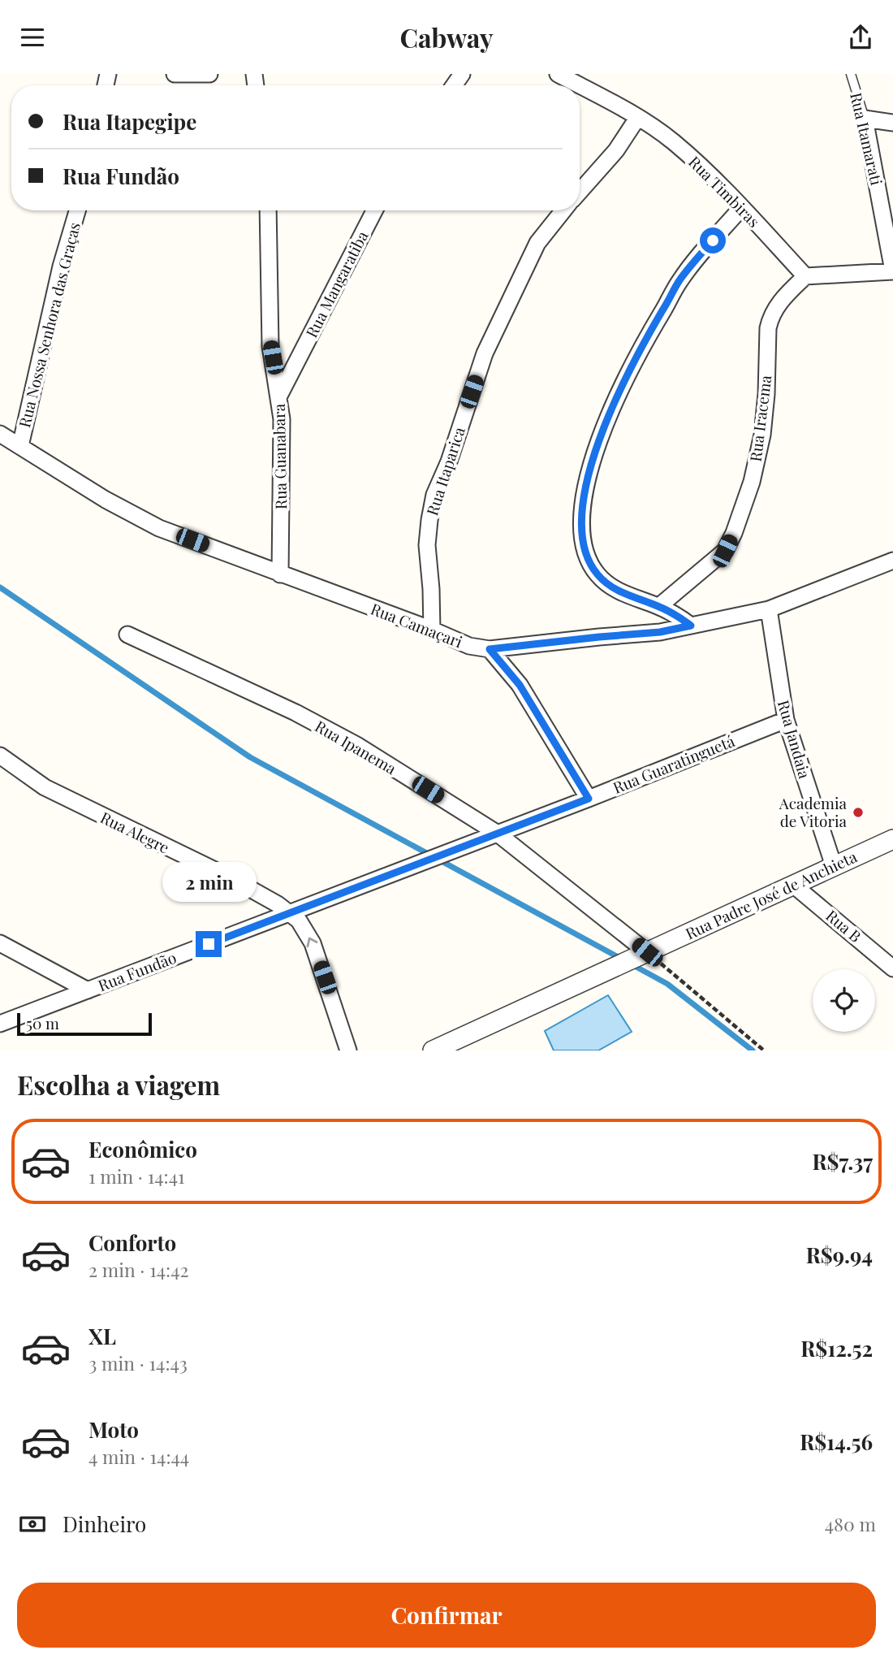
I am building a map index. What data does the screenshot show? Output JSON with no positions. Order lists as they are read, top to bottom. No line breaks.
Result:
{"streets":{"street":["Rua Itamarati","Rua Timbiras","Rua Mangaratiba","Rua Nossa Senhora das Graças","Rua Iracema","Rua Guanabara","Rua Itaparica","Rua Camaçari","Rua Jandaia","Rua Ipanema","Rua Guaratinguetá","Rua Alegre","Rua Padre José de Anchieta","Rua B","Rua Fundão"]},"crossings":[["Rua Timbiras","Rua Iracema"],["Rua Mangaratiba","Rua Guanabara"],["Rua Nossa Senhora das Graças","Rua Camaçari"],["Rua Guanabara","Rua Camaçari"],["Rua Itaparica","Rua Camaçari"],["Rua Camaçari","Rua Jandaia"],["Rua Jandaia","Rua Guaratinguetá"],["Rua Jandaia","Rua Padre José de Anchieta"],["Rua Ipanema","Rua Guaratinguetá"],["Rua Ipanema","Rua Padre José de Anchieta"],["Rua Ipanema","Rua Fundão"],["Rua Guaratinguetá","Rua Fundão"],["Rua Alegre","Rua Fundão"],["Rua Padre José de Anchieta","Rua B"]],"places":["Academia de Vitoria"],"scale_bar":"50 m","page":{"header":"Cabway","banner":["Rua Itapegipe","Rua Fundão"],"bubble":"2 min","scale":"50 m","heading":"Escolha a viagem","list":[{"name":"Econômico","note":"1 min · 14:41","value":"R$7.37"},{"name":"Conforto","note":"2 min · 14:42","value":"R$9.94"},{"name":"XL","note":"3 min · 14:43","value":"R$12.52"},{"name":"Moto","note":"4 min · 14:44","value":"R$14.56"}],"pay":["Dinheiro","480 m"],"buttons":"Confirmar"}}
